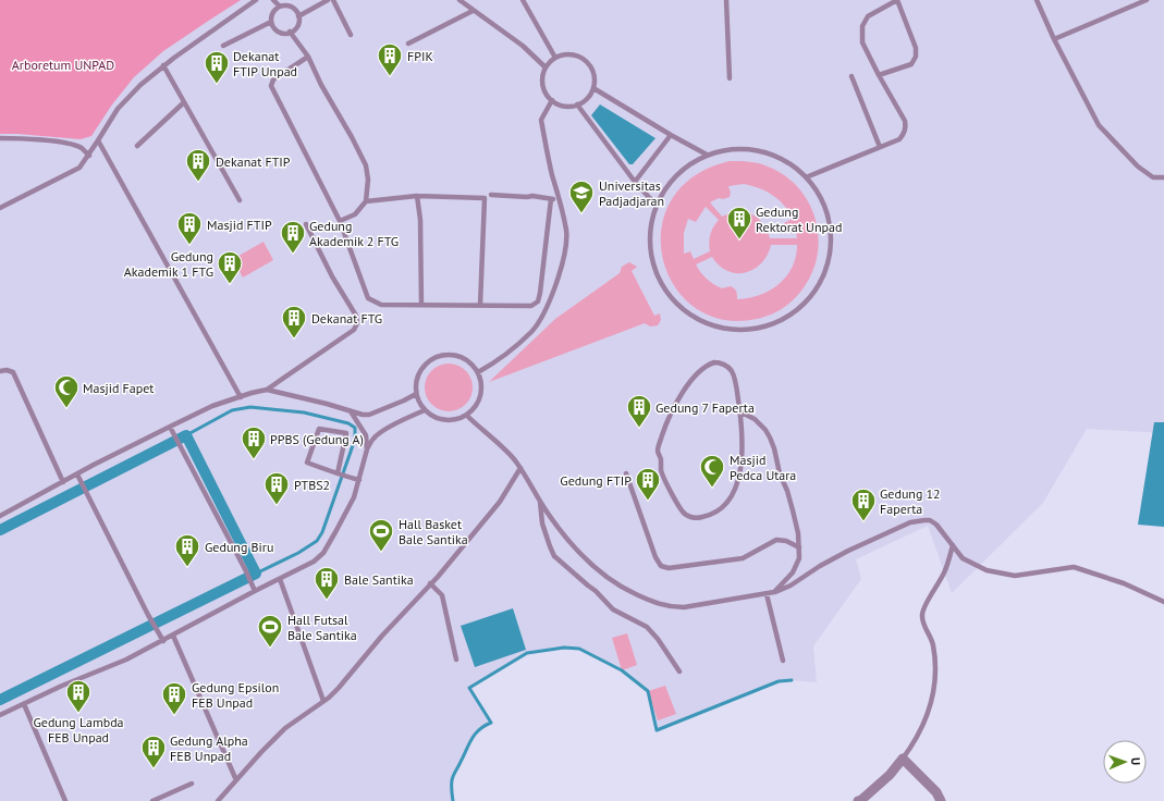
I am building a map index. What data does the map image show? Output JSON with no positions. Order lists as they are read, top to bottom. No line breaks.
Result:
{"parks":["Arboretum UNPAD"],"places":{"building":["FPIK","Dekanat FTIP Unpad","Dekanat FTIP","Gedung Rektorat Unpad","Masjid FTIP","Gedung Akademik 2 FTG","Gedung Akademik 1 FTG","Dekanat FTG","Gedung 7 Faperta","PPBS (Gedung A)","Gedung FTIP","PTBS2","Gedung 12 Faperta","Gedung Biru","Bale Santika","Gedung Lambda FEB Unpad","Gedung Epsilon FEB Unpad","Gedung Alpha FEB Unpad"],"school or university":["Universitas Padjadjaran"],"mosque":["Masjid Fapet","Masjid Pedca Utara"],"sports":["Hall Basket Bale Santika","Hall Futsal Bale Santika"]},"north":"right"}
